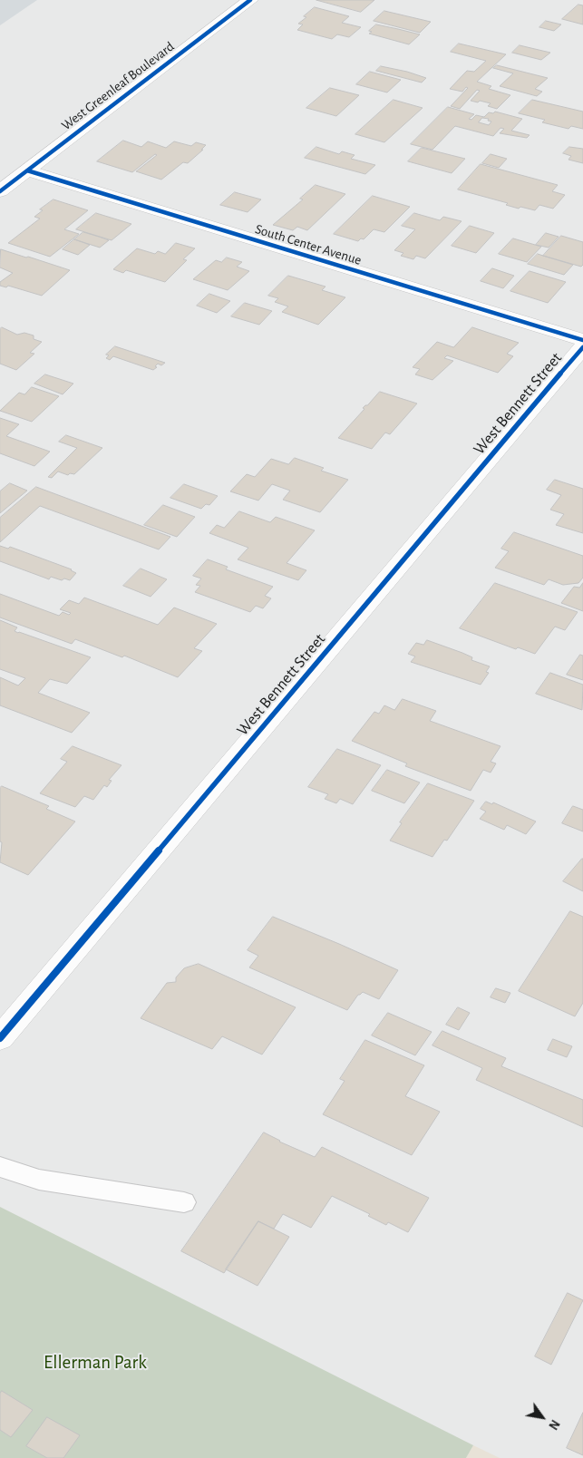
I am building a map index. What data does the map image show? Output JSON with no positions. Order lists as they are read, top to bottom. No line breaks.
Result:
{"streets":{"street":["West Greenleaf Boulevard","South Center Avenue","West Bennett Street"]},"crossings":[["West Greenleaf Boulevard","South Center Avenue"]],"parks":["Ellerman Park"],"north":"bottom right"}
